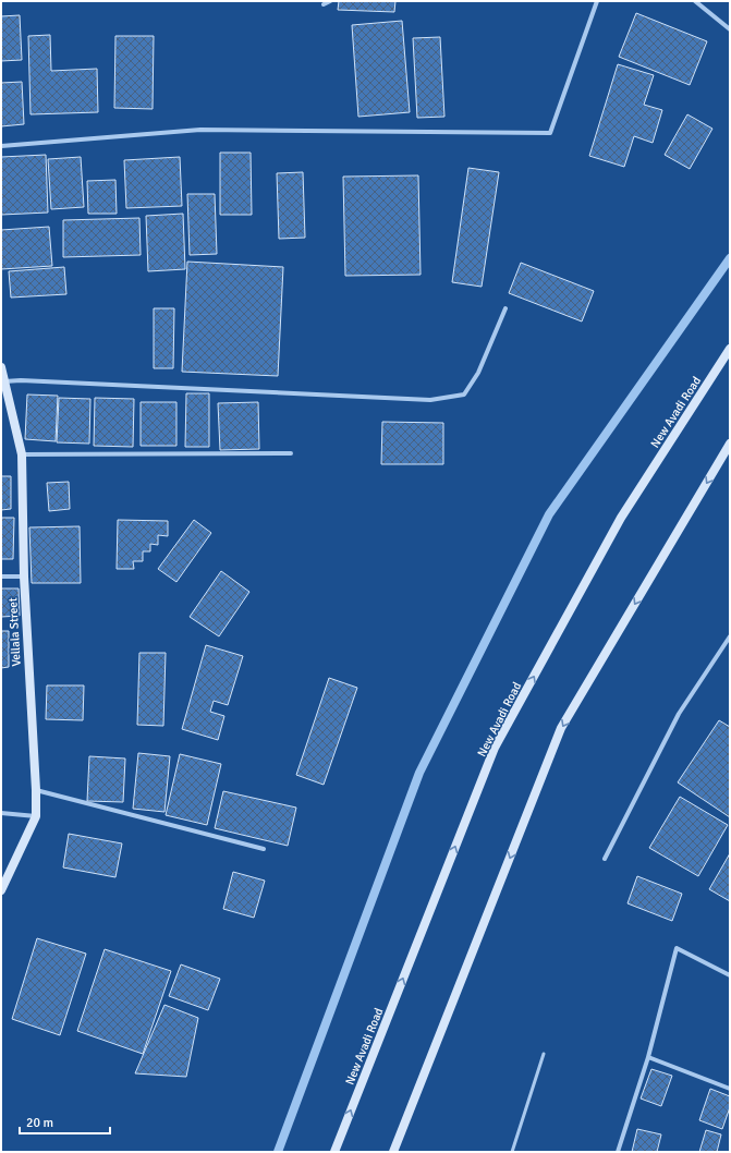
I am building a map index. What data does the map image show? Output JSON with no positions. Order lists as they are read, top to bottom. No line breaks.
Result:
{"streets":{"main road":["New Avadi Road","Vellala Street"]},"scale_bar":"20 m"}
